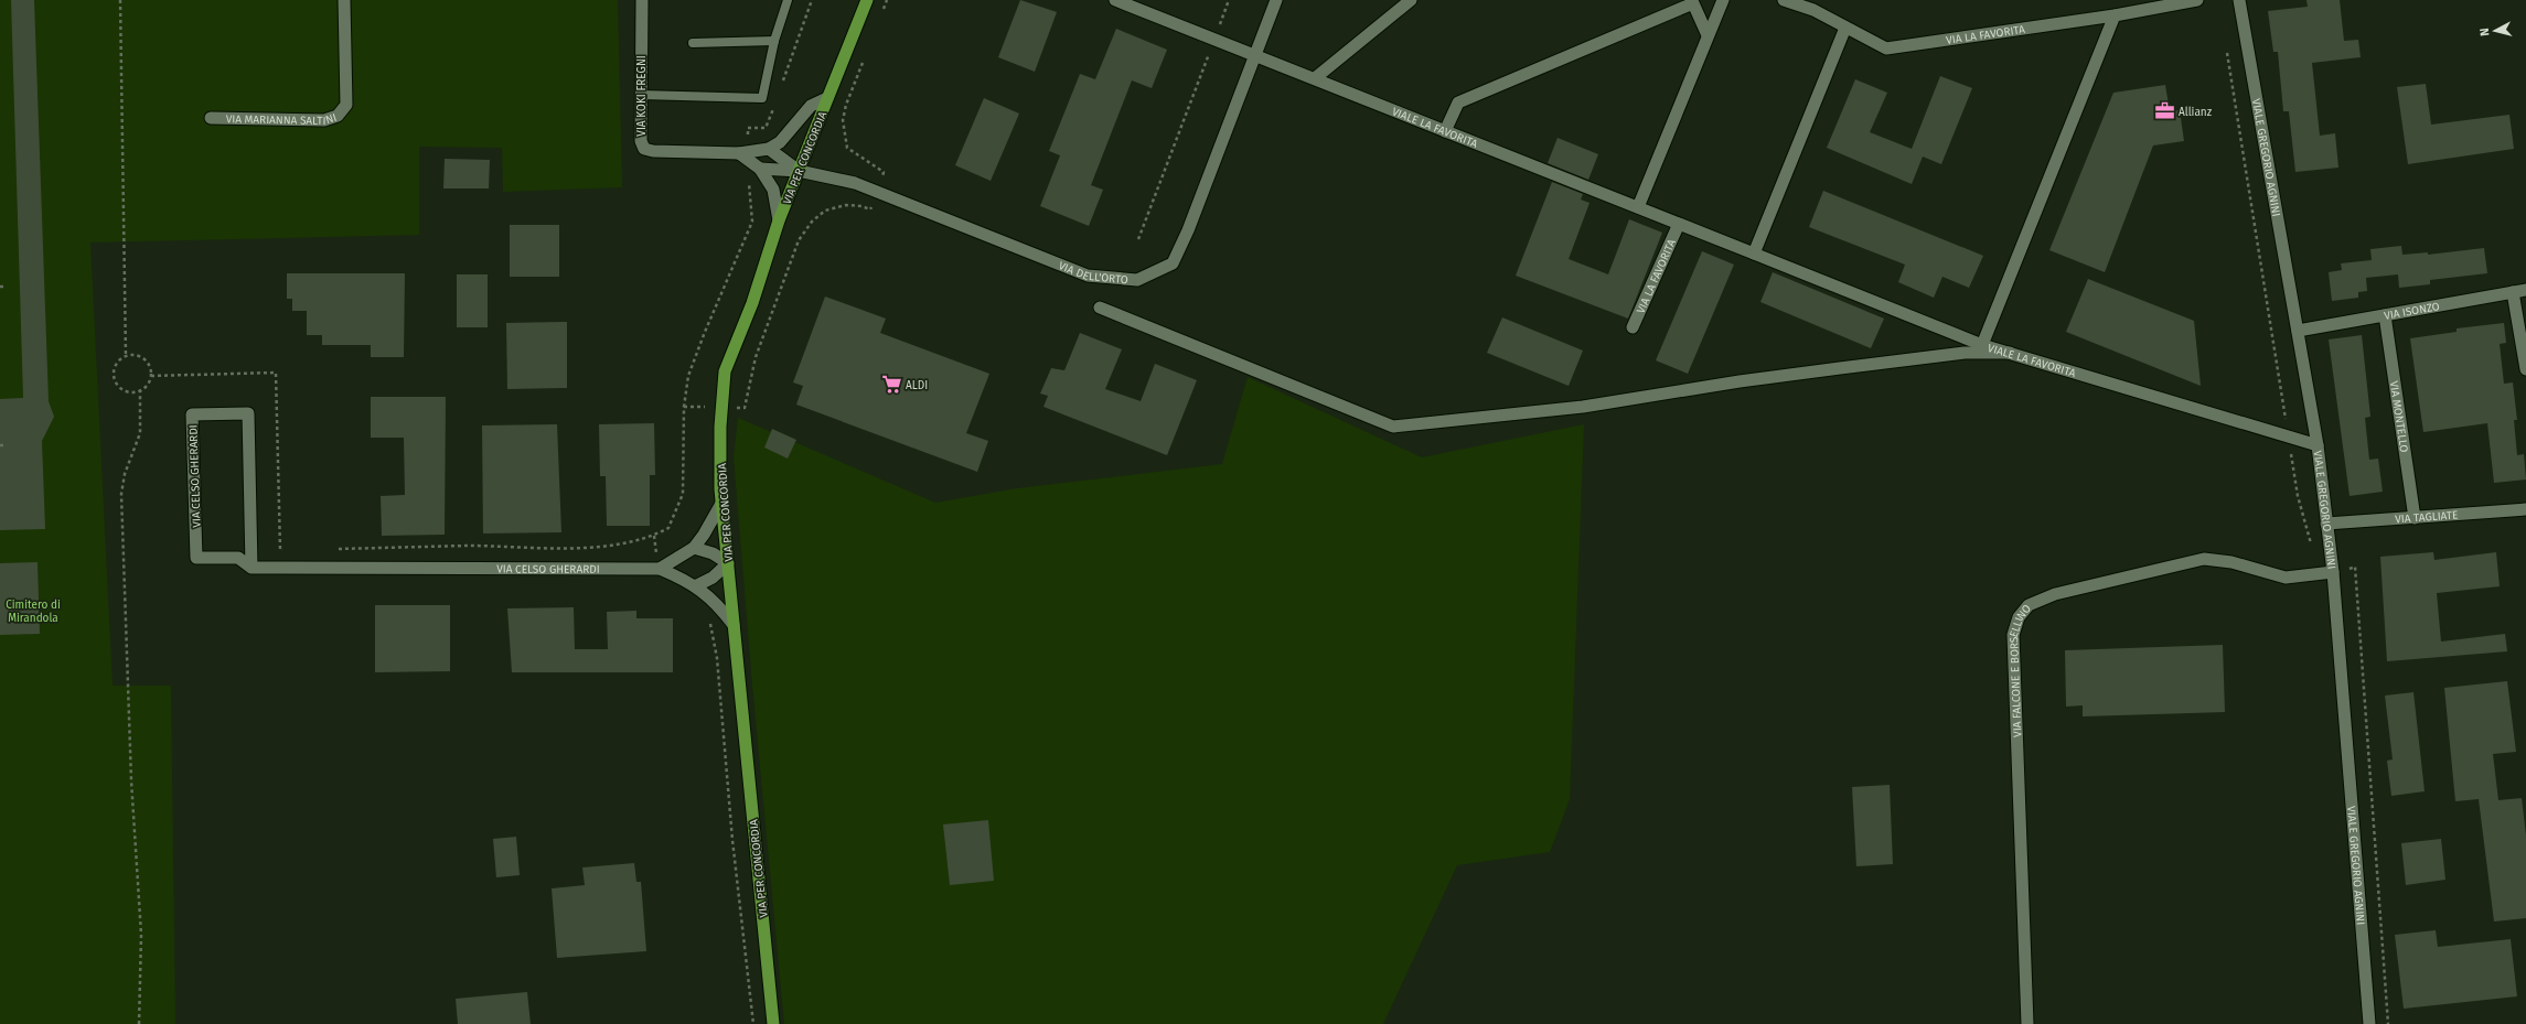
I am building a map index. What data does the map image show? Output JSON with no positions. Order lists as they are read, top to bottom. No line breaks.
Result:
{"streets":{"main road":["VIA PER CONCORDIA"],"street":["VIA LA FAVORITA","VIA KOKI FREGNI","VIA MARIANNA SALTINI","VIALE LA FAVORITA","VIALE GREGORIO AGNINI","VIA DELL'ORTO","VIA ISONZO","VIA MONTELLO","VIA CELSO GHERARDI","VIA TAGLIATE","VIA FALCONE E BORSELLINO"]},"crossings":[["VIA LA FAVORITA","VIALE LA FAVORITA"],["VIALE LA FAVORITA","VIALE GREGORIO AGNINI"],["VIALE LA FAVORITA","VIA DELL'ORTO"],["VIALE GREGORIO AGNINI","VIA ISONZO"],["VIALE GREGORIO AGNINI","VIA TAGLIATE"],["VIALE GREGORIO AGNINI","VIA FALCONE E BORSELLINO"],["VIA PER CONCORDIA","VIA DELL'ORTO"],["VIA PER CONCORDIA","VIA CELSO GHERARDI"],["VIA ISONZO","VIA MONTELLO"],["VIA MONTELLO","VIA TAGLIATE"]],"parks":["Cimitero di Mirandola"],"places":{"office":["Allianz"],"supermarket":["ALDI"]},"north":"left"}
